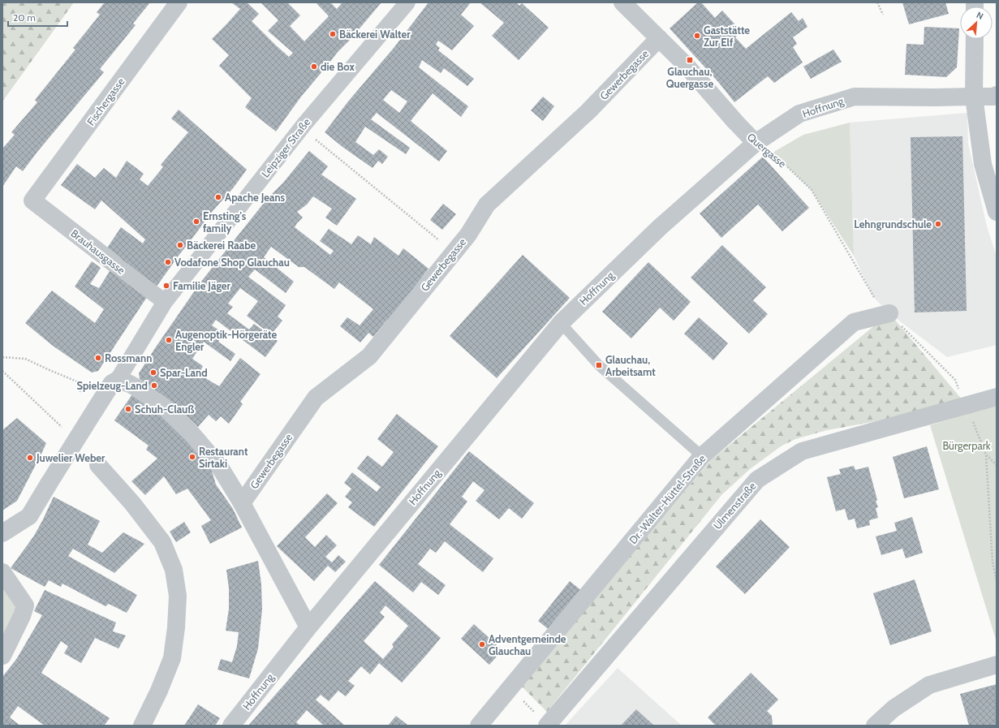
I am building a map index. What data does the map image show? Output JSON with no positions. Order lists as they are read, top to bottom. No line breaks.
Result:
{"streets":{"street":["Gewerbegasse","Fischergasse","Hoffnung","Leipziger Straße","Quergasse","Brauhausgasse","Dr.-Walter-Hüttel-Straße","Ulmenstraße"]},"crossings":[["Gewerbegasse","Quergasse"],["Fischergasse","Brauhausgasse"],["Hoffnung","Quergasse"],["Leipziger Straße","Brauhausgasse"],["Quergasse","Dr.-Walter-Hüttel-Straße"],["Quergasse","Ulmenstraße"]],"parks":["Bürgerpark"],"places":{"other":["Bäckerei Walter","Gaststätte Zur Elf","die Box","Apache Jeans","Ernsting's family","Lehngrundschule","Bäckerei Raabe","Vodafone Shop Glauchau","Familie Jäger","Augenoptik-Hörgeräte Engler","Rossmann","Spar-Land","Spielzeug-Land","Schuh-Clauß","Restaurant Sirtaki","Juwelier Weber","Adventgemeinde Glauchau"],"transit":["Glauchau, Quergasse","Glauchau, Arbeitsamt"]},"scale_bar":"20 m","north":"top right"}
